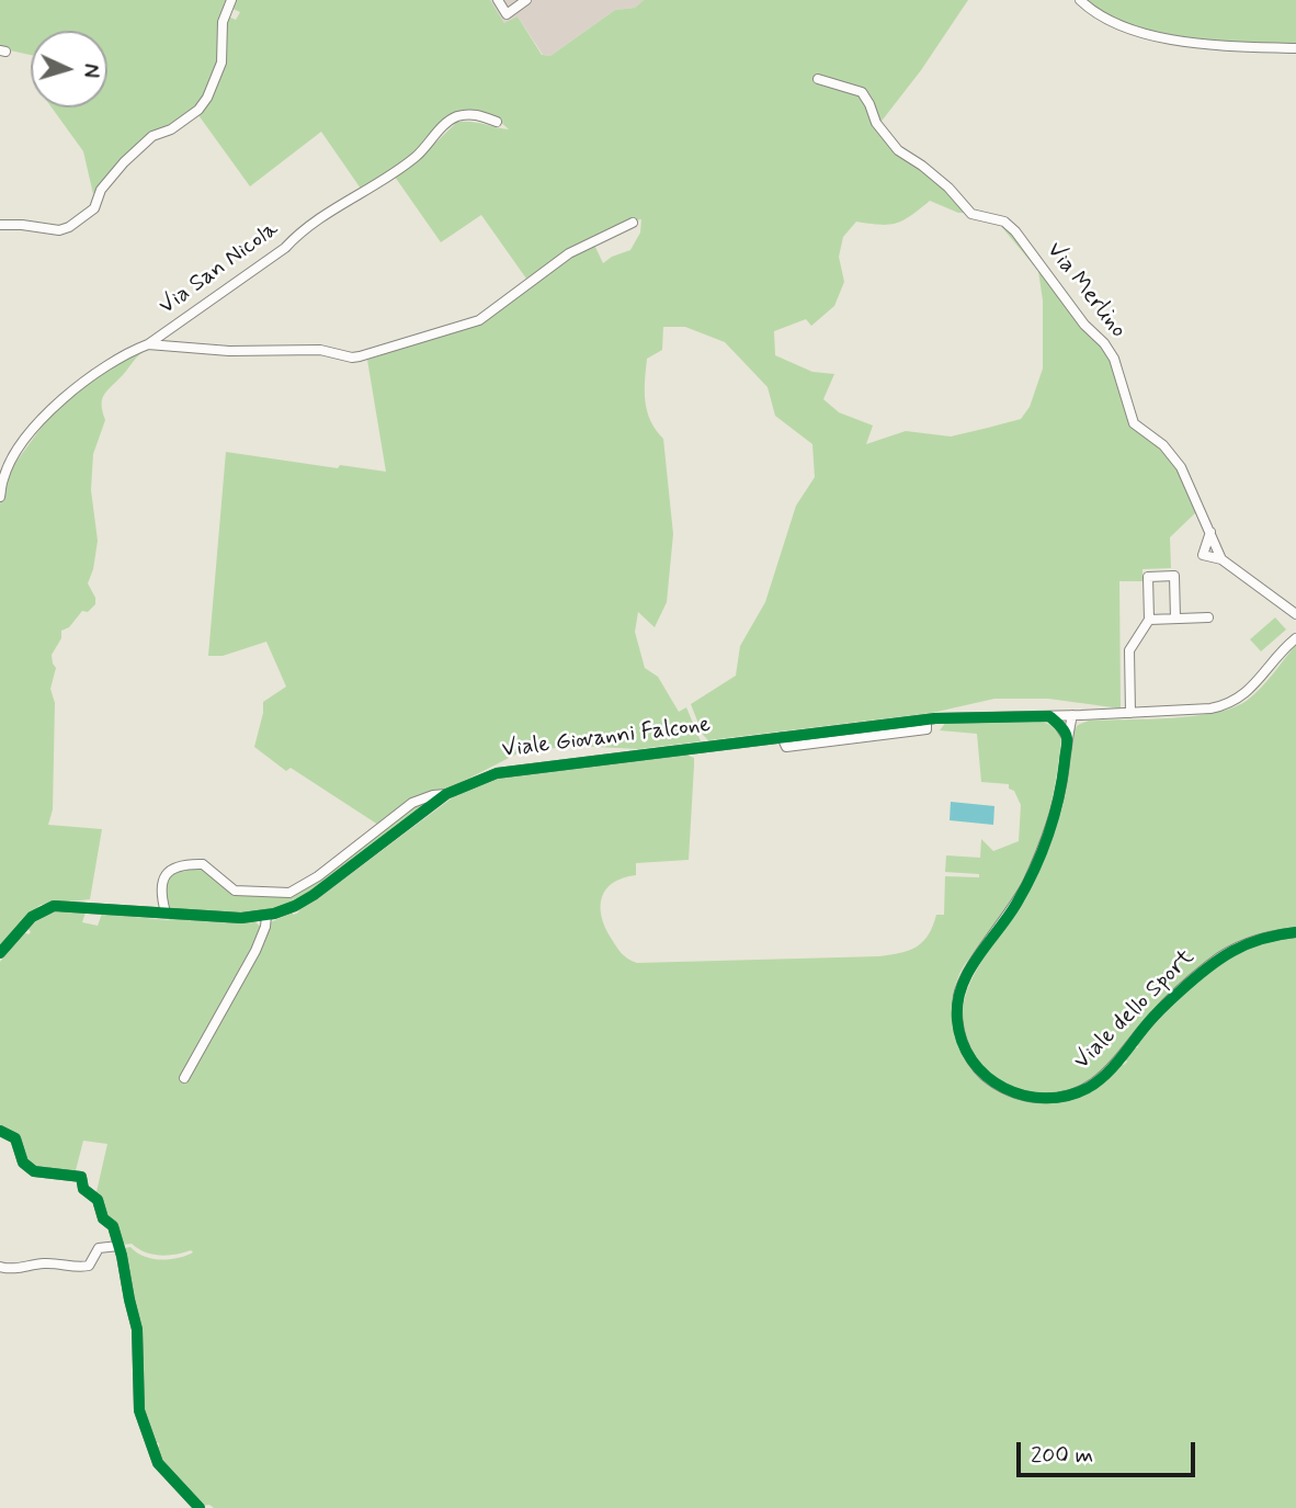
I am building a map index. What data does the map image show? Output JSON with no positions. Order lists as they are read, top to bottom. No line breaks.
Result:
{"streets":{"street":["Via San Nicola","Via Merlino","Viale Giovanni Falcone","Viale dello Sport"]},"scale_bar":"200 m","north":"right"}
